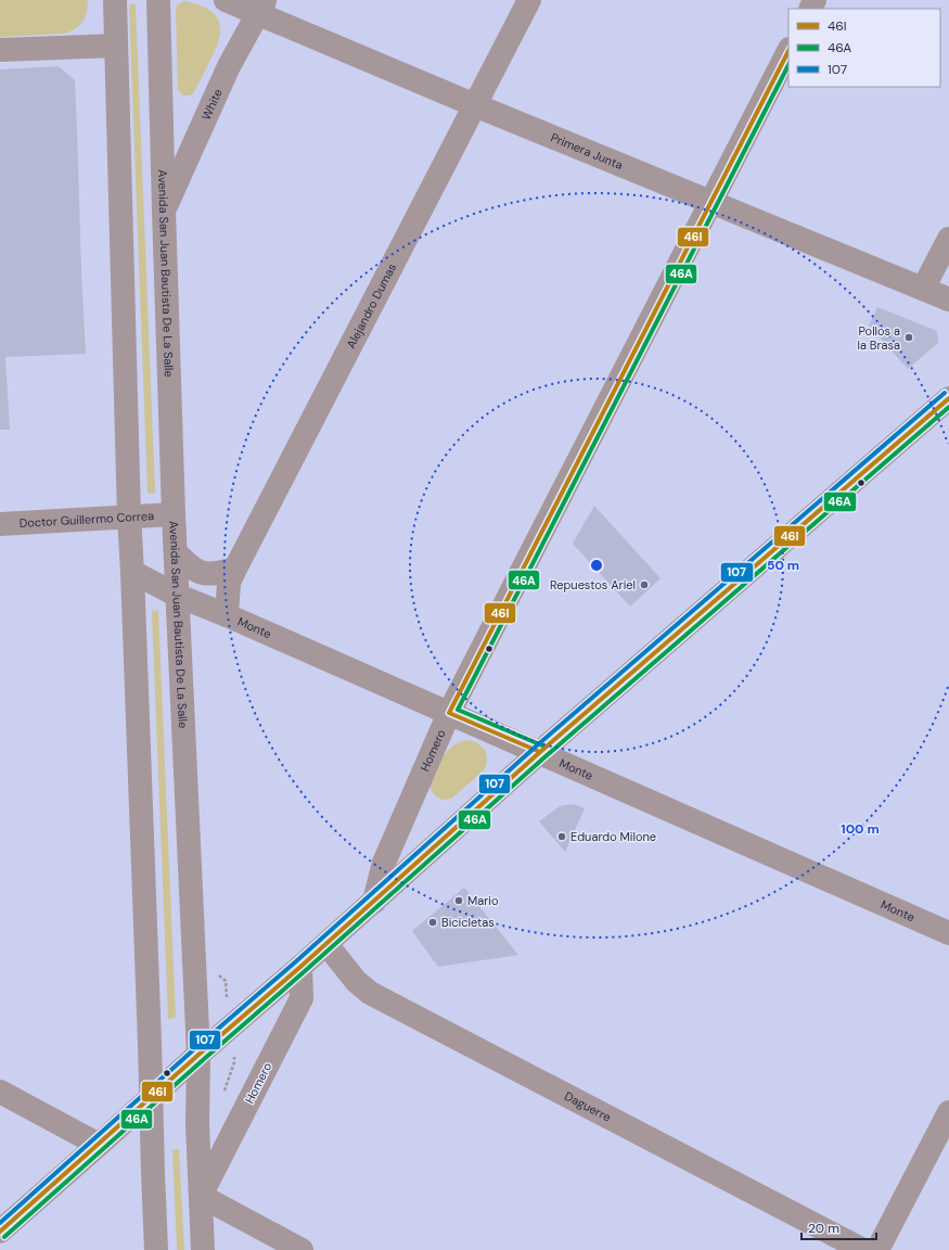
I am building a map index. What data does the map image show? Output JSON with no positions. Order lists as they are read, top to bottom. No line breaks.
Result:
{"streets":{"street":["White","Primera Junta","Avenida San Juan Bautista De La Salle","Alejandro Dumas","Doctor Guillermo Correa","Monte","Homero","Daguerre"]},"crossings":[["White","Primera Junta"],["White","Avenida San Juan Bautista De La Salle"],["Primera Junta","Alejandro Dumas"],["Primera Junta","Homero"],["Avenida San Juan Bautista De La Salle","Doctor Guillermo Correa"],["Avenida San Juan Bautista De La Salle","Monte"],["Avenida San Juan Bautista De La Salle","Homero"],["Alejandro Dumas","Monte"],["Monte","Homero"]],"places":["Pollos a la Brasa","Repuestos Ariel","Eduardo Milone","Mario","Bicicletas"],"lines":["transit line 46I","transit line 46A","transit line 107"],"legend":["46I","46A","107"],"scale_bar":"20 m","rings":["50 m","100 m"]}
